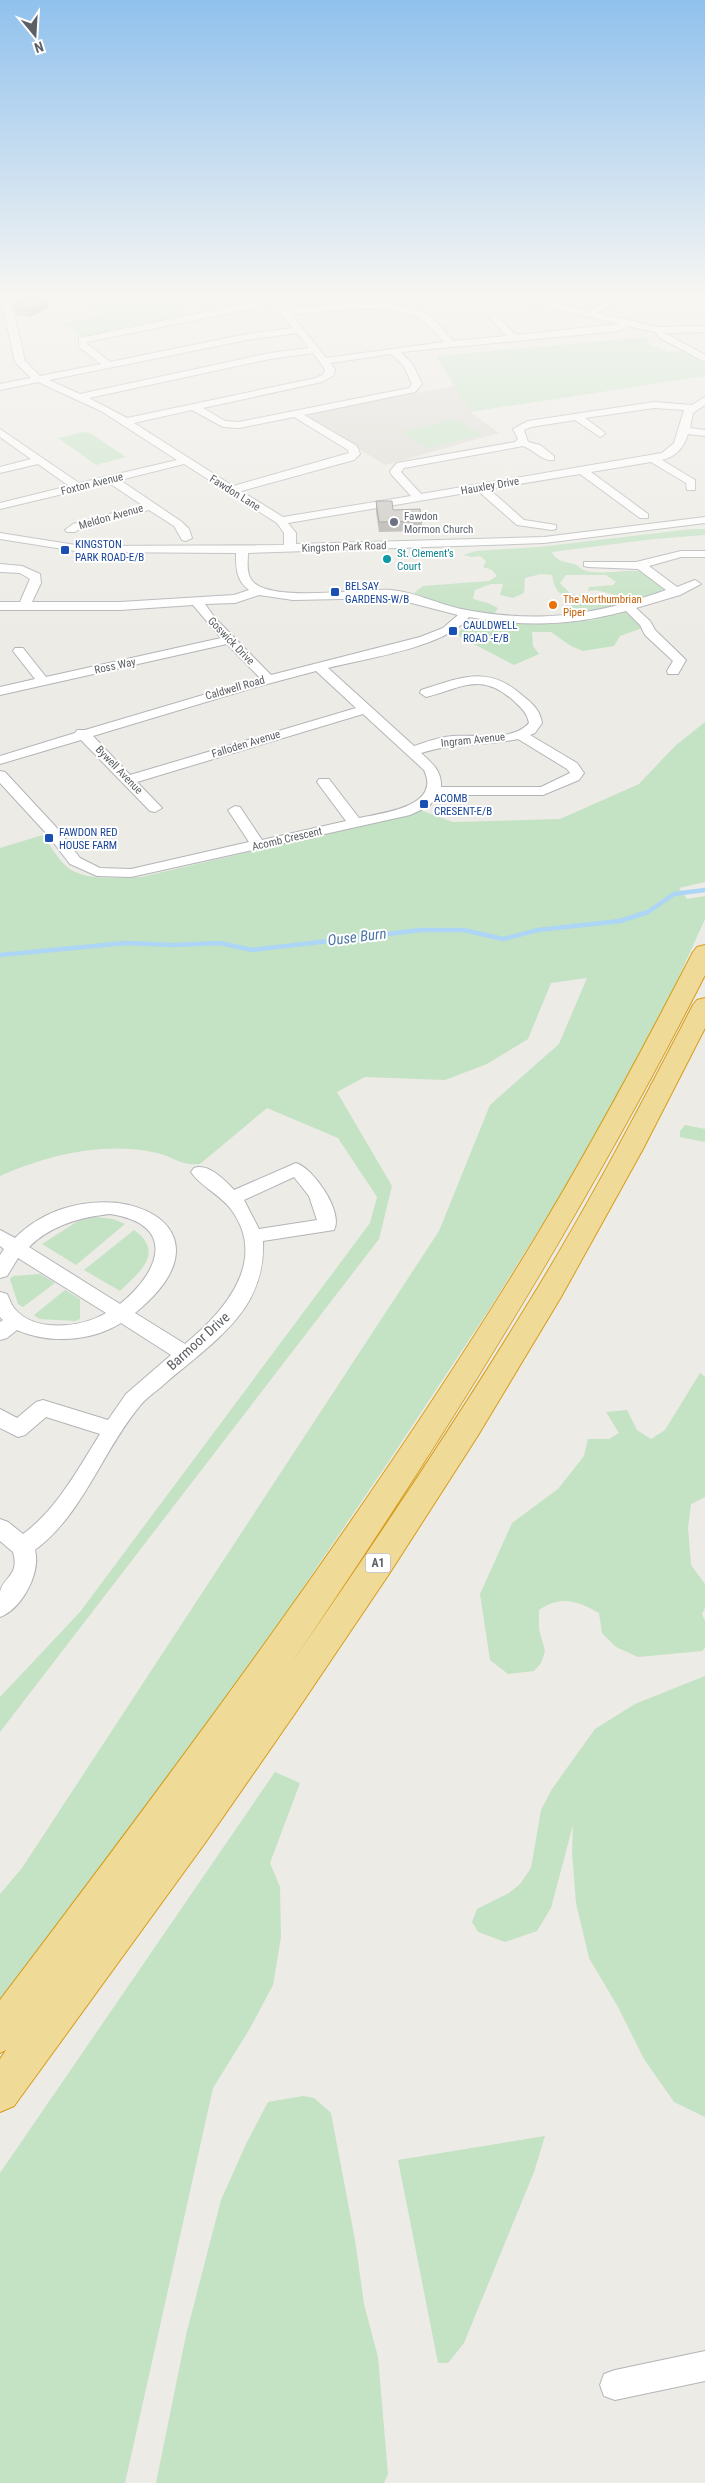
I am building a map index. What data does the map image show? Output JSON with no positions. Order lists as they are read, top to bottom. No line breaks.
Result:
{"streets":{"highway":["A1"],"street":["Foxton Avenue","Hauxley Drive","Fawdon Lane","Meldon Avenue","Kingston Park Road","Goswick Drive","Ross Way","Caldwell Road","Ingram Avenue","Falloden Avenue","Bywell Avenue","Acomb Crescent","Barmoor Drive"]},"crossings":[["Foxton Avenue","Fawdon Lane"],["Hauxley Drive","Fawdon Lane"],["Goswick Drive","Ross Way"],["Goswick Drive","Caldwell Road"],["Caldwell Road","Bywell Avenue"],["Falloden Avenue","Bywell Avenue"]],"water":["Ouse Burn"],"places":{"other":["Fawdon Mormon Church","St. Clement’s Court","The Northumbrian Piper"],"transit":["KINGSTON PARK ROAD-E/B","BELSAY GARDENS-W/B","CAULDWELL ROAD -E/B","ACOMB CRESENT-E/B","FAWDON RED HOUSE FARM"]},"north":"bottom"}
